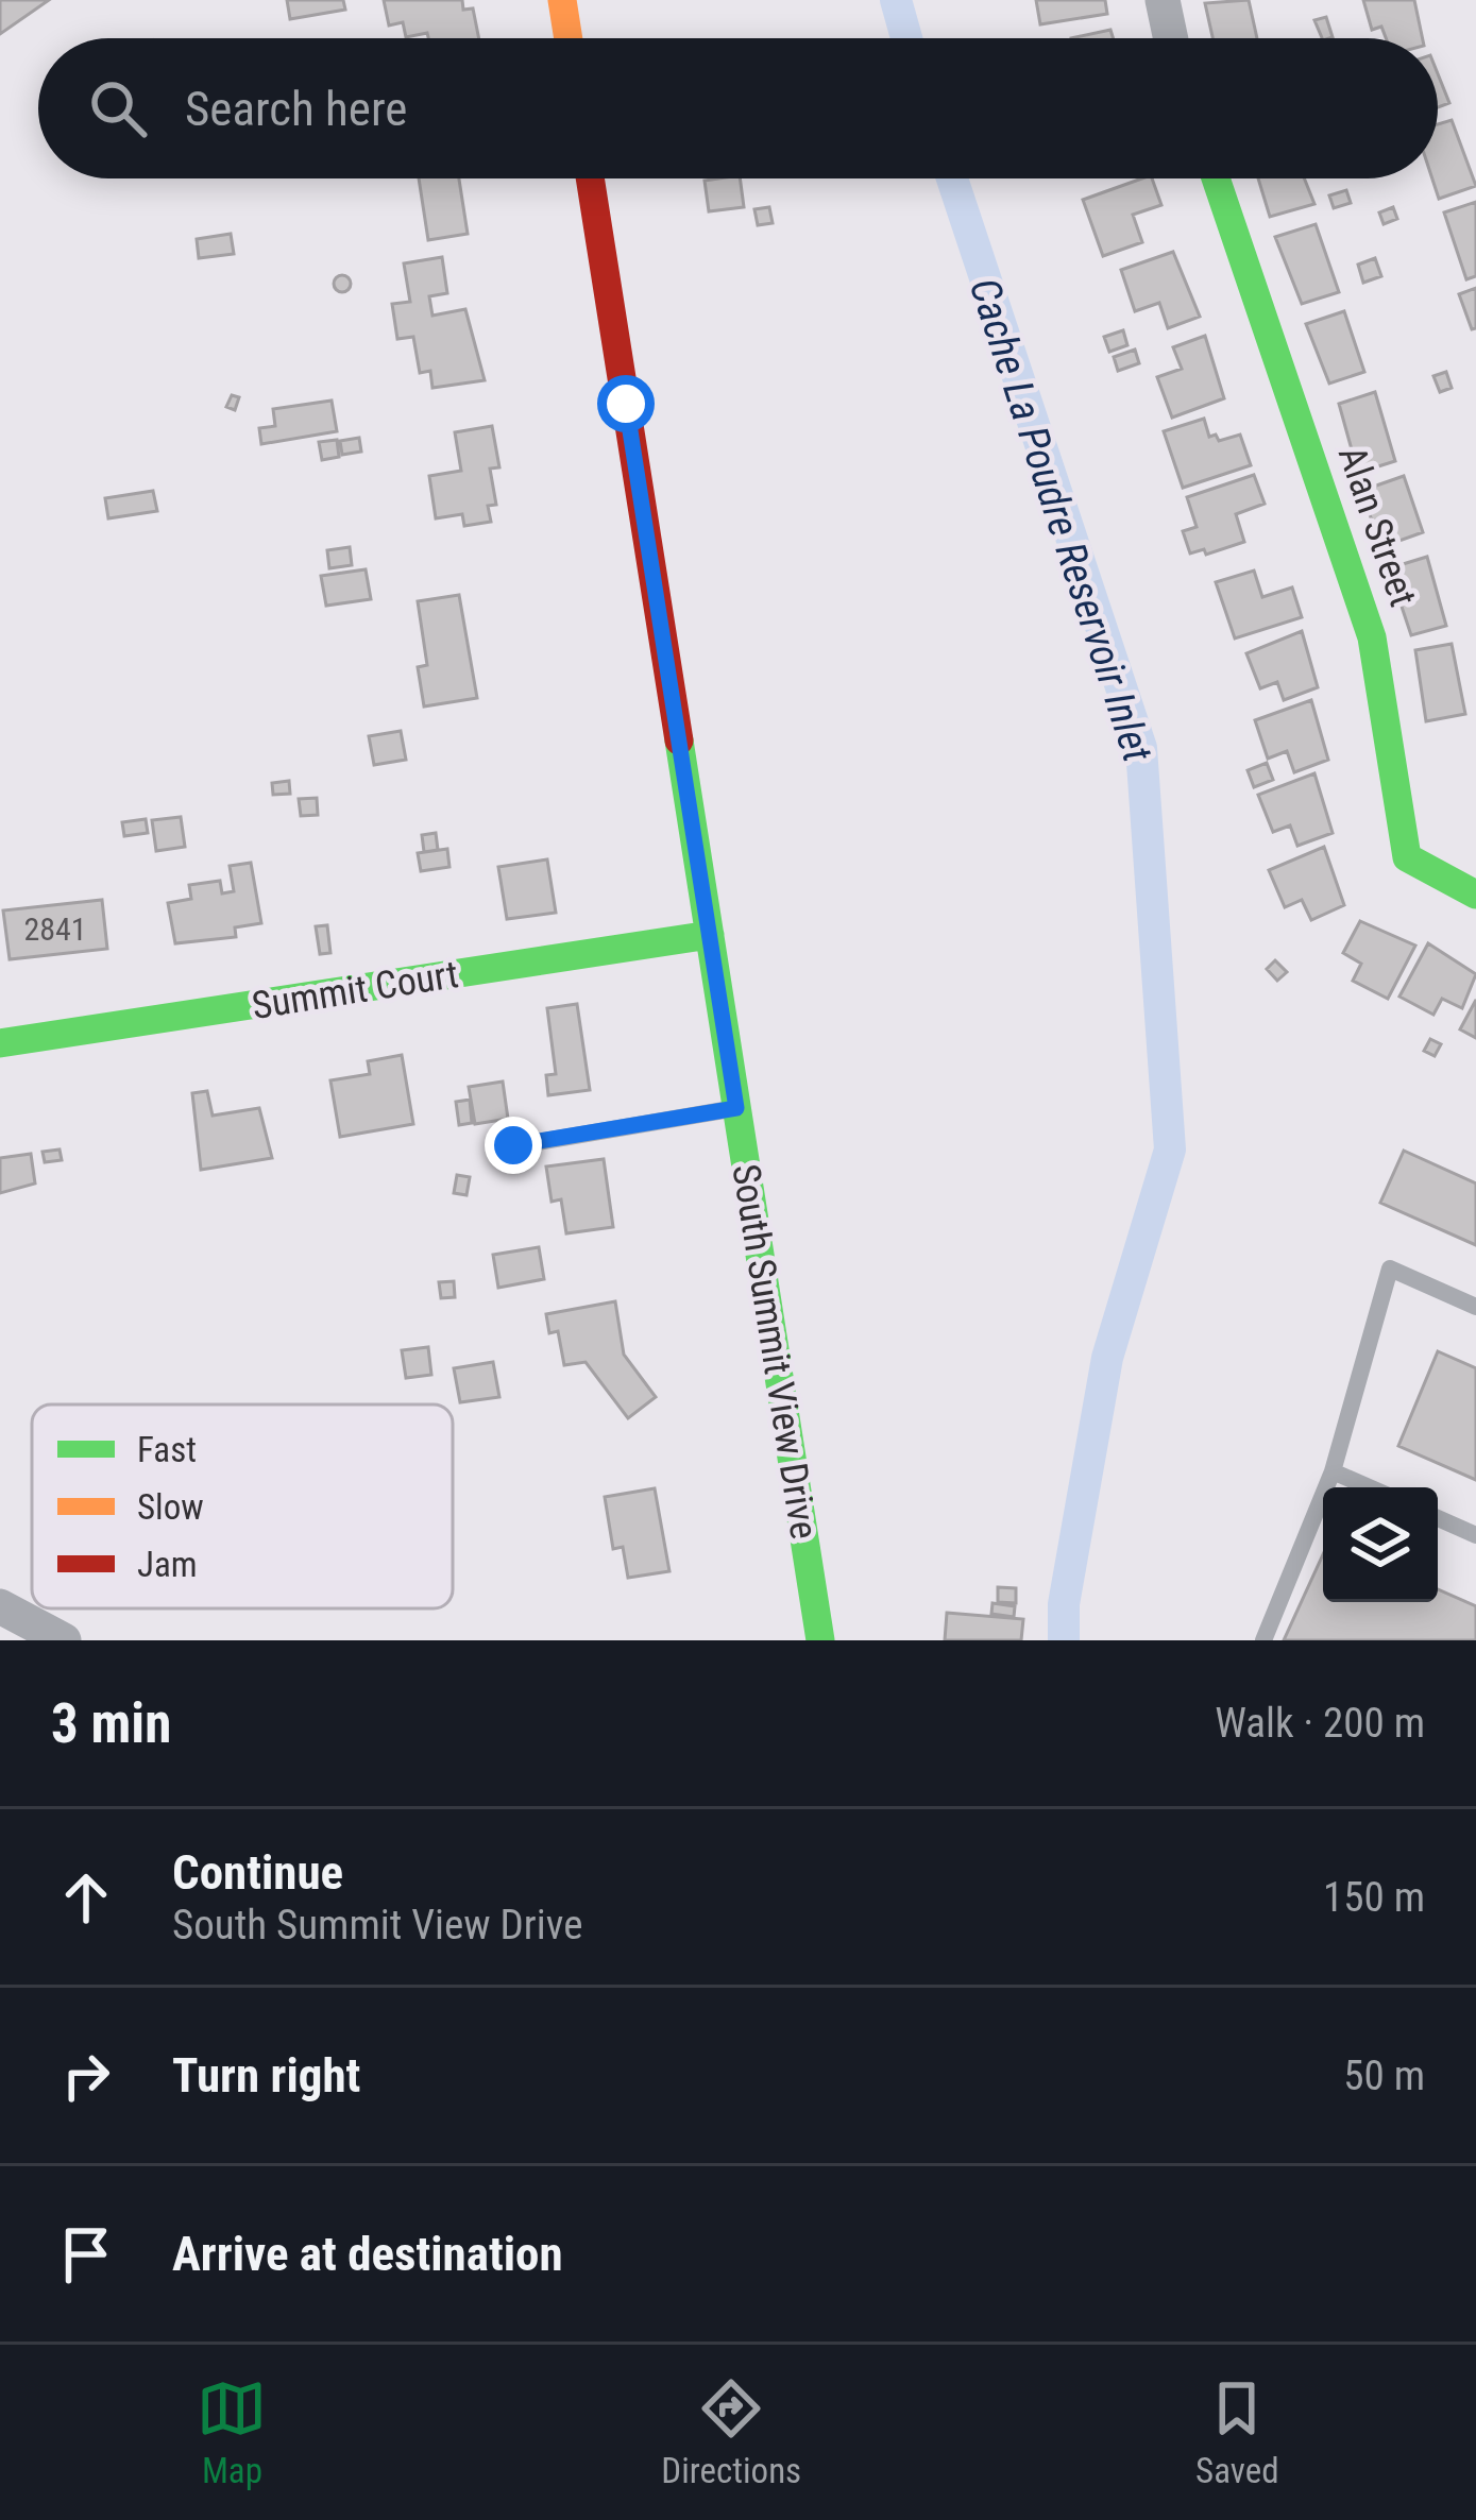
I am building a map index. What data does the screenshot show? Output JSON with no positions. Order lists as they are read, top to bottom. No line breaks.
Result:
{"streets":{"street":["Alan Street","Summit Court","South Summit View Drive"]},"crossings":[["Summit Court","South Summit View Drive"]],"water":["Cache La Poudre Reservoir Inlet"],"house_numbers":["2841"],"legend":["Fast","Slow","Jam"],"page":{"search":"Search here","heading":["3 min","Walk · 200 m"],"list":[["Continue","South Summit View Drive","150 m"],["Turn right","50 m"],"Arrive at destination"],"nav":["Map","Directions","Saved"]}}
